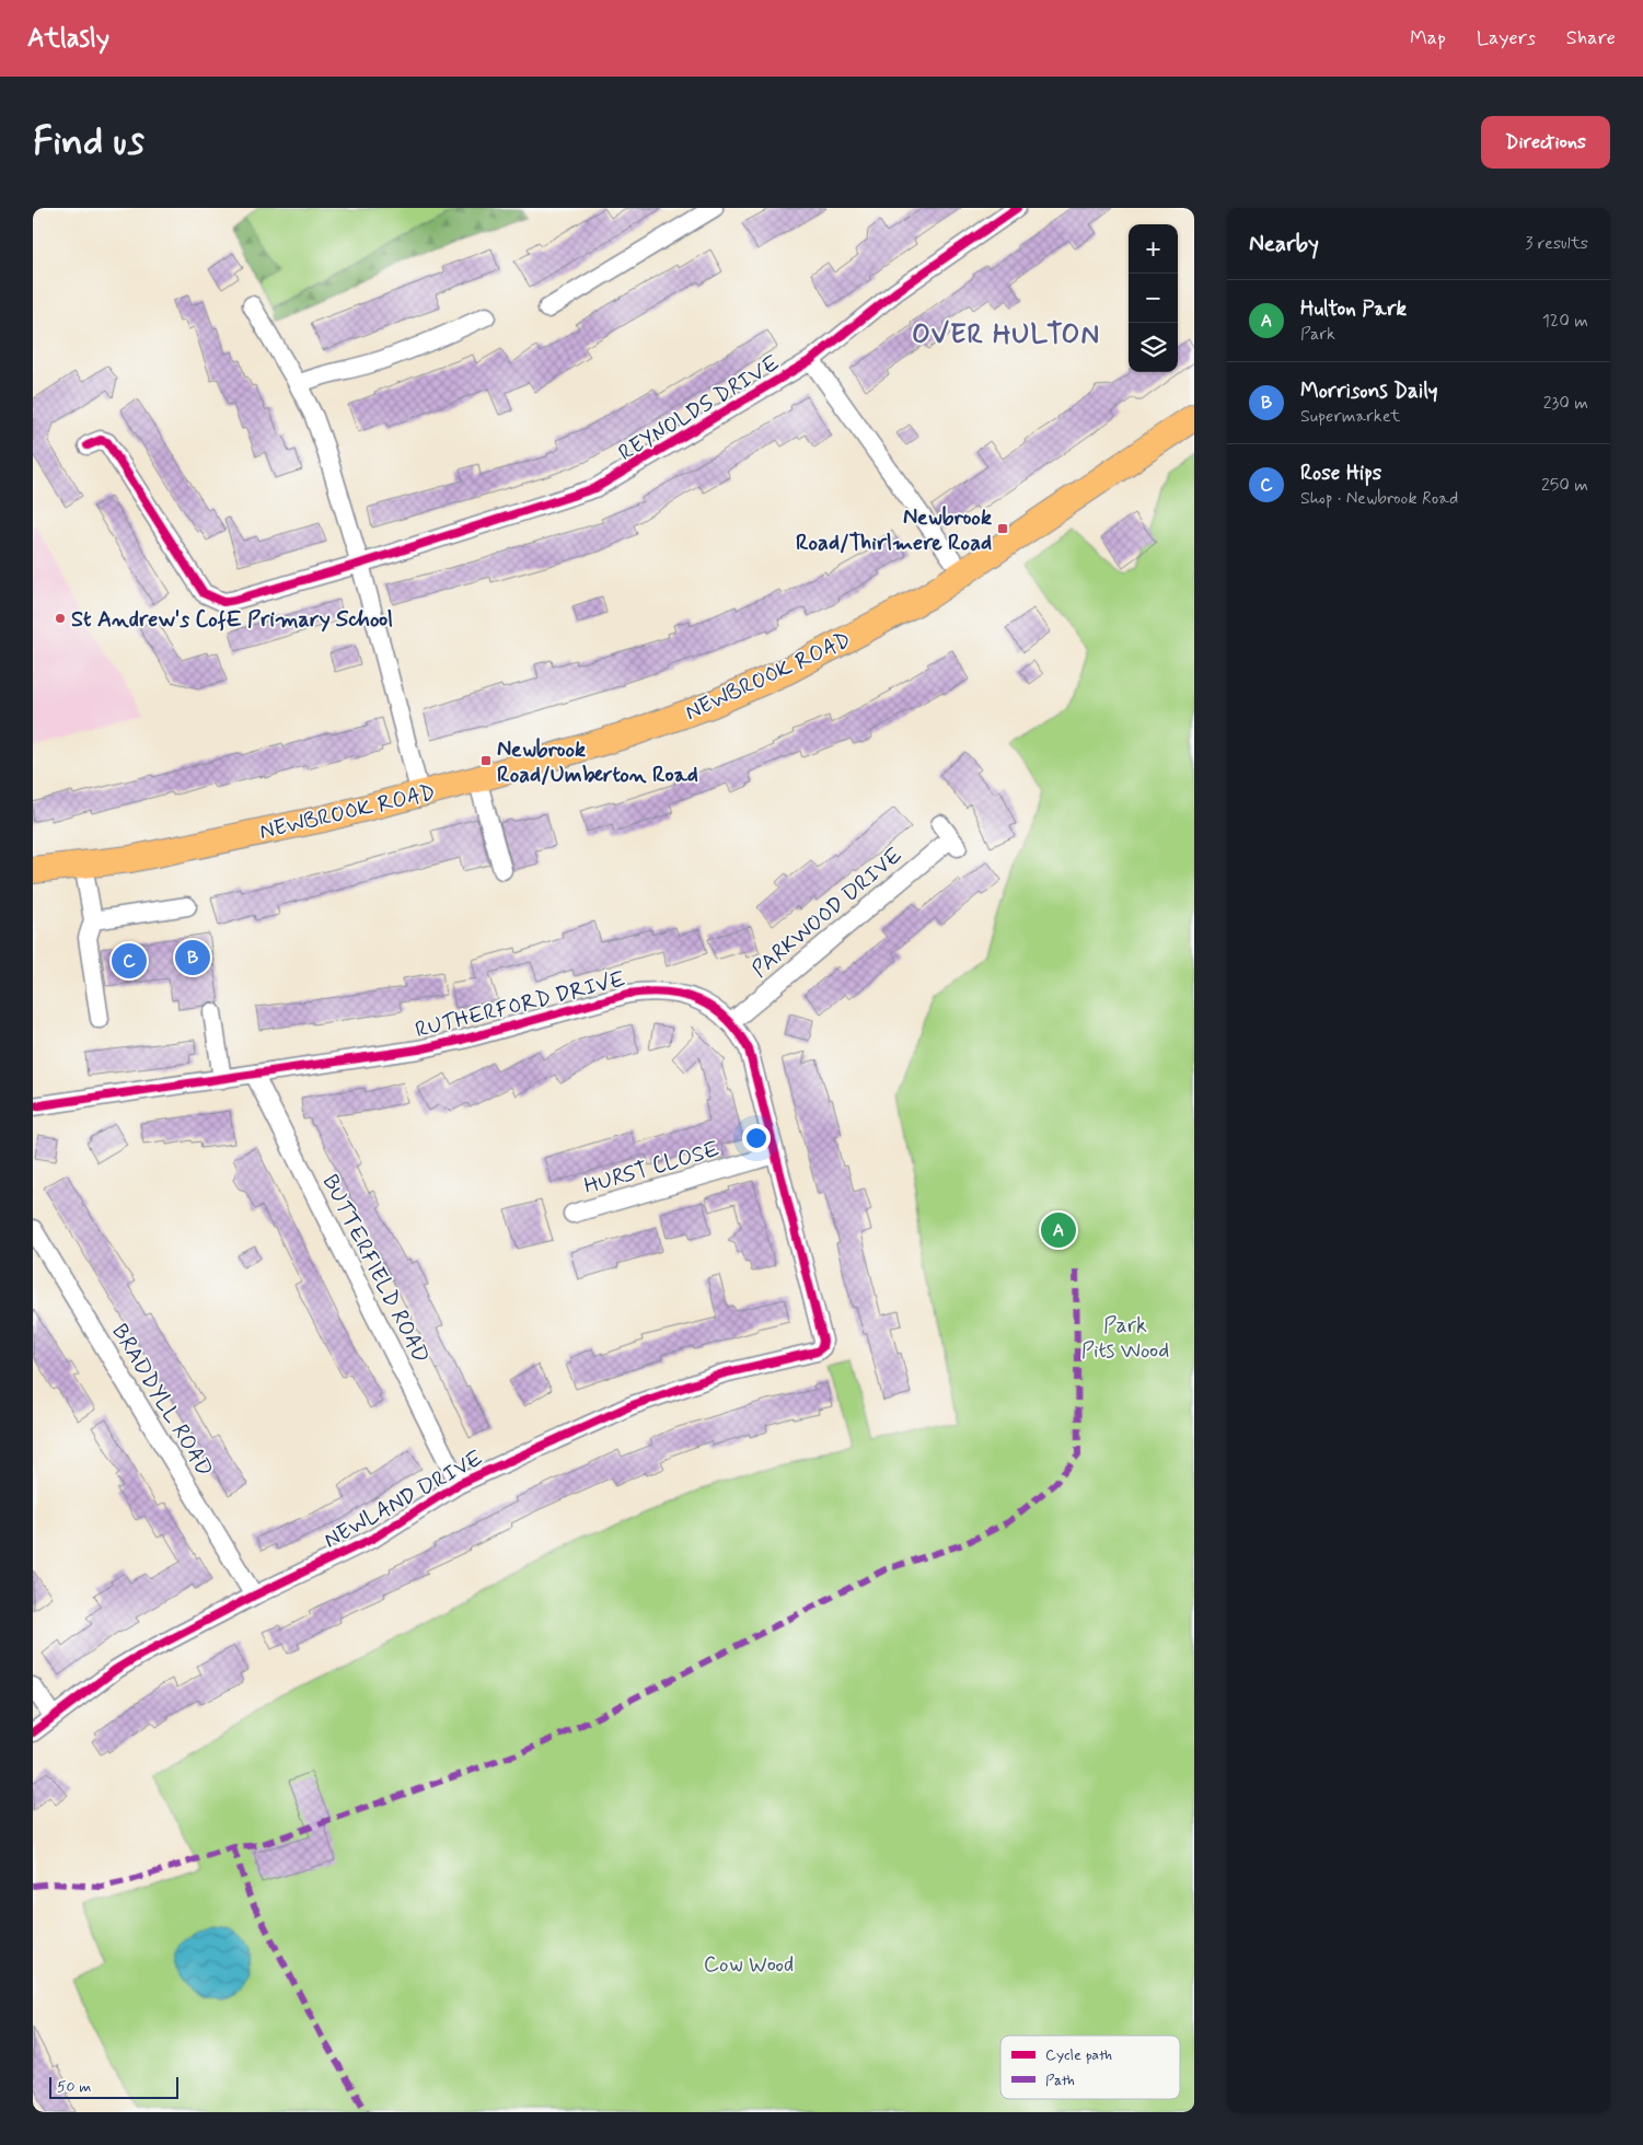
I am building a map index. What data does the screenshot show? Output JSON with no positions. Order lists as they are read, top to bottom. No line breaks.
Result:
{"streets":{"highway":["NEWBROOK ROAD"],"street":["REYNOLDS DRIVE","PARKWOOD DRIVE","RUTHERFORD DRIVE","HURST CLOSE","BUTTERFIELD ROAD","BRADDYLL ROAD","NEWLAND DRIVE"]},"crossings":[["PARKWOOD DRIVE","RUTHERFORD DRIVE"],["RUTHERFORD DRIVE","HURST CLOSE"],["RUTHERFORD DRIVE","BUTTERFIELD ROAD"],["RUTHERFORD DRIVE","NEWLAND DRIVE"],["BUTTERFIELD ROAD","NEWLAND DRIVE"],["BRADDYLL ROAD","NEWLAND DRIVE"]],"districts":["OVER HULTON"],"parks":["Park Pits Wood","Cow Wood"],"places":{"transit":["Newbrook Road/Thirlmere Road","Newbrook Road/Umberton Road"],"other":["St Andrew's CofE Primary School"]},"legend":["Cycle path","Path"],"scale_bar":"50 m","page":{"header":"Atlasly","nav":["Map","Layers","Share"],"buttons":"Directions","title":"Find us","heading":["Nearby","3 results"],"map_buttons":["+","−"],"list":[{"mark":"A","name":"Hulton Park","note":"Park","value":"120 m"},{"mark":"B","name":"Morrisons Daily","note":"Supermarket","value":"230 m"},{"mark":"C","name":"Rose Hips","note":"Shop · Newbrook Road","value":"250 m"}],"pins":["B","C","A"],"scale":"50 m"}}
